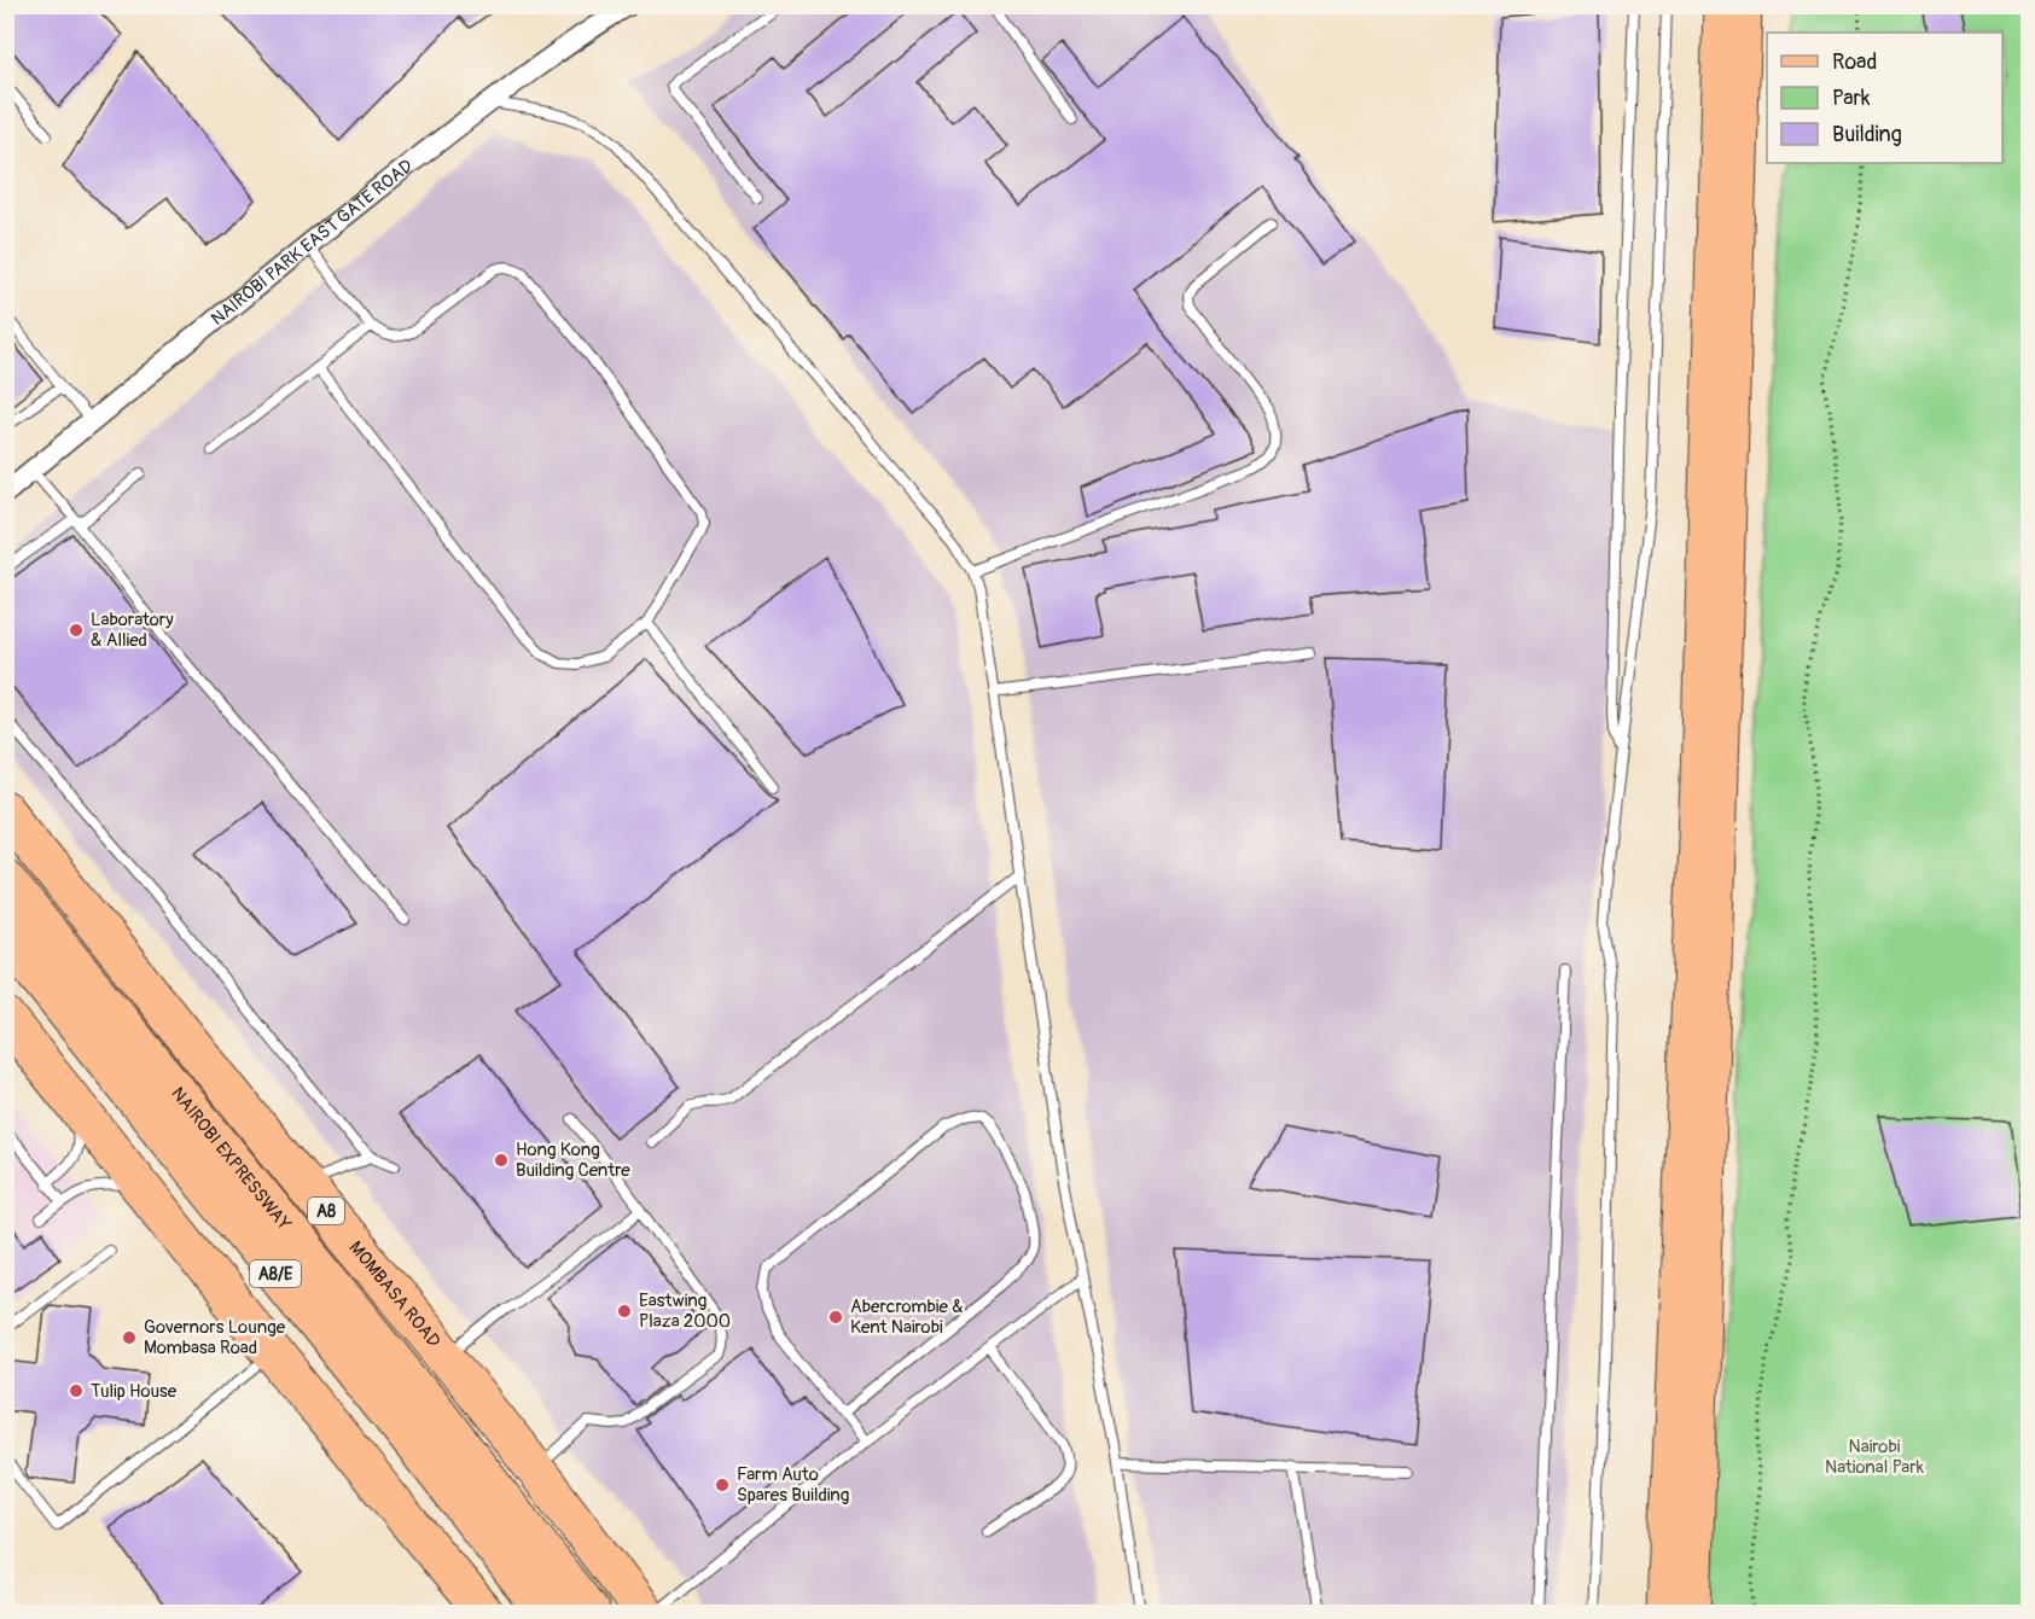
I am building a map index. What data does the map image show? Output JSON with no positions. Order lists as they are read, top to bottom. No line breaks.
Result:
{"streets":{"highway":["NAIROBI EXPRESSWAY","A8","A8/E","MOMBASA ROAD"],"street":["NAIROBI PARK EAST GATE ROAD"]},"parks":["Nairobi National Park"],"places":["Laboratory & Allied","Hong Kong Building Centre","Eastwing Plaza 2000","Abercrombie & Kent Nairobi","Governors Lounge Mombasa Road","Tulip House","Farm Auto Spares Building"],"legend":["Road","Park","Building"]}
